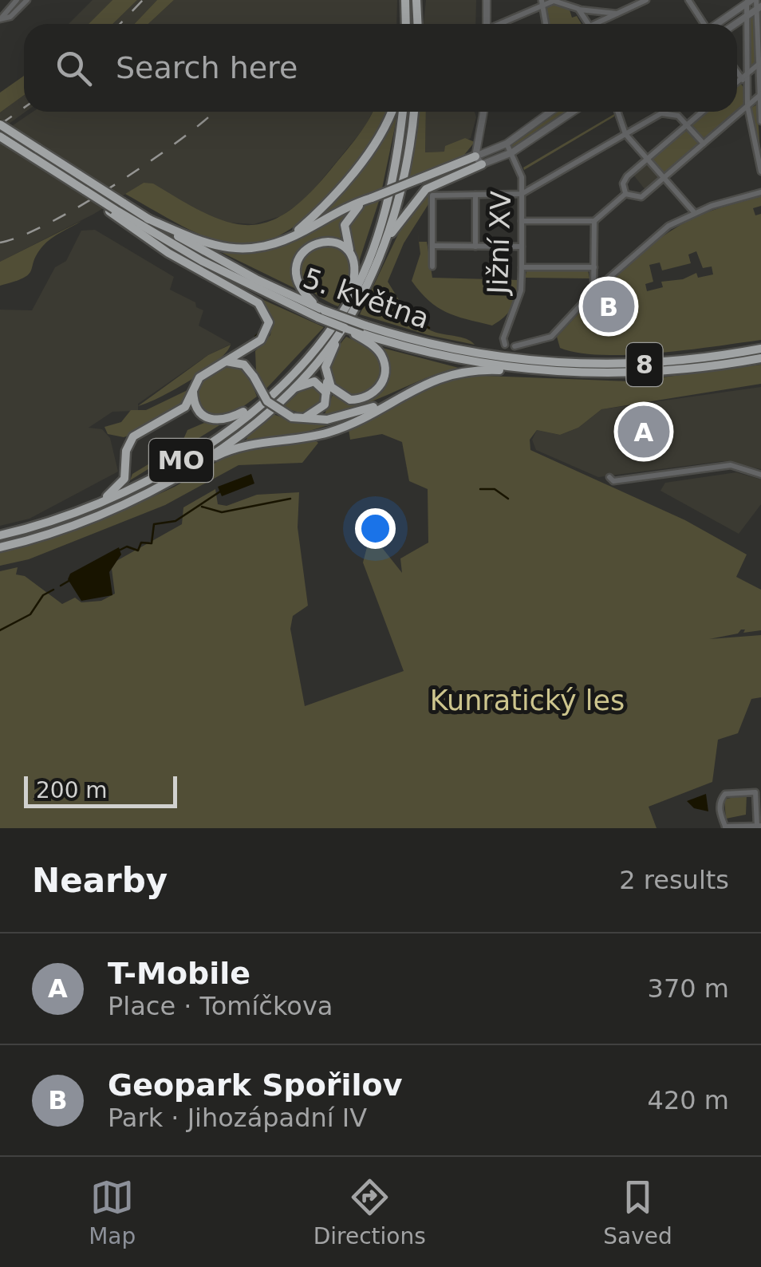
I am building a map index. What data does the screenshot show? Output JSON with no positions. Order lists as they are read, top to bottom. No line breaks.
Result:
{"streets":{"highway":["5. května","8","MO"],"street":["Jižní XV"]},"crossings":[["5. května","MO"]],"parks":["Kunratický les"],"scale_bar":"200 m","page":{"search":"Search here","pins":["B","A"],"scale":"200 m","heading":["Nearby","2 results"],"list":[{"mark":"A","name":"T-Mobile","note":"Place · Tomíčkova","value":"370 m"},{"mark":"B","name":"Geopark Spořilov","note":"Park · Jihozápadní IV","value":"420 m"}],"nav":["Map","Directions","Saved"]}}
